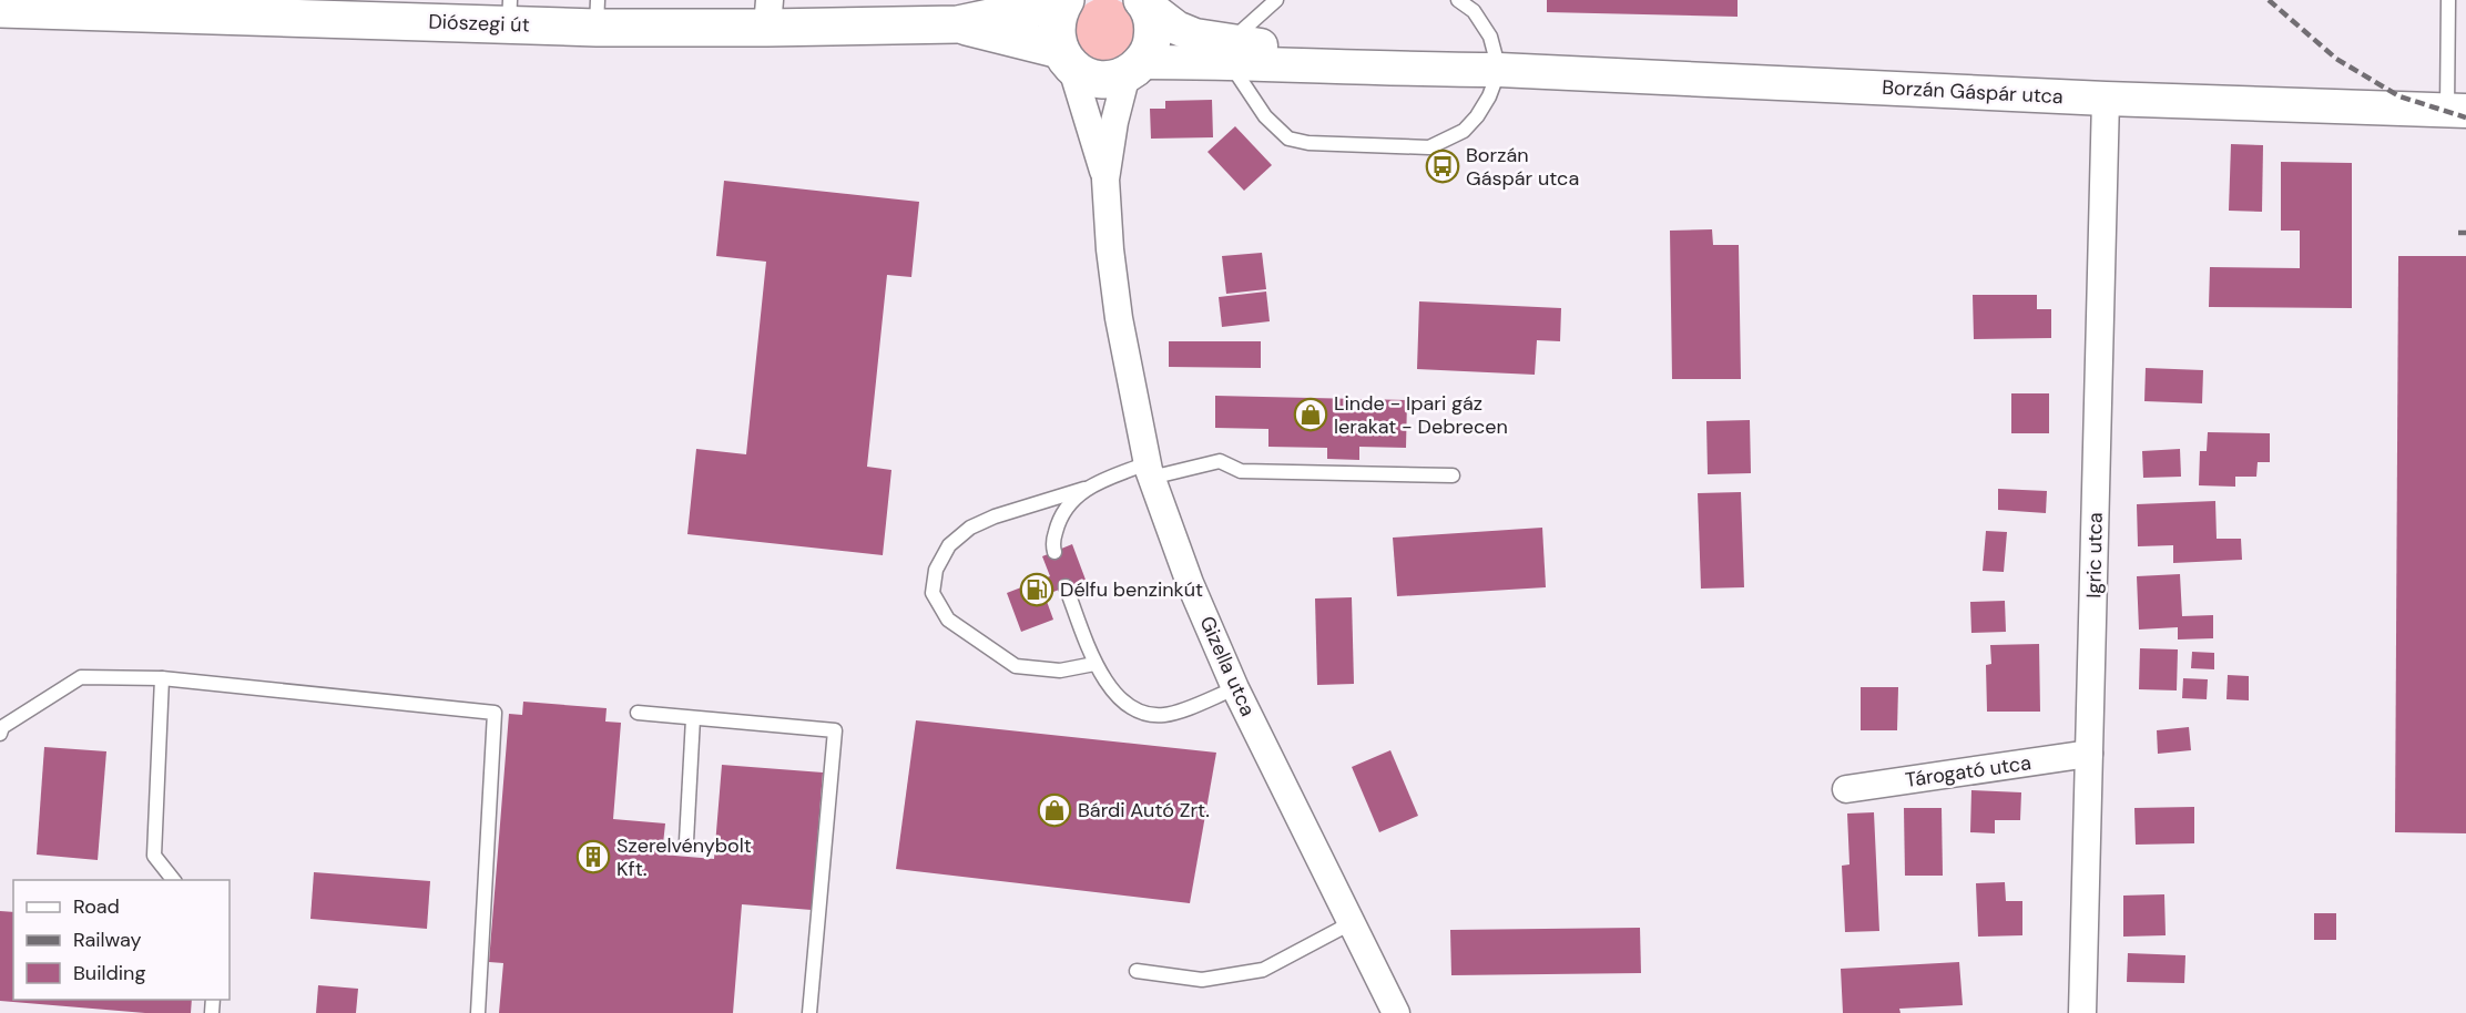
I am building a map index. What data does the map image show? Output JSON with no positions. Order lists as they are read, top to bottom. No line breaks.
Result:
{"streets":{"main road":["Diószegi út"],"street":["Borzán Gáspár utca","Igric utca","Gizella utca","Tárogató utca"]},"crossings":[["Diószegi út","Borzán Gáspár utca"],["Diószegi út","Gizella utca"],["Borzán Gáspár utca","Igric utca"],["Borzán Gáspár utca","Gizella utca"],["Igric utca","Tárogató utca"]],"places":{"bus stop":["Borzán Gáspár utca"],"shop":["Linde - Ipari gáz lerakat - Debrecen","Bárdi Autó Zrt."],"fuel station":["Délfu benzinkút"],"building":["Szerelvénybolt Kft."]},"legend":["Road","Railway","Building"]}
